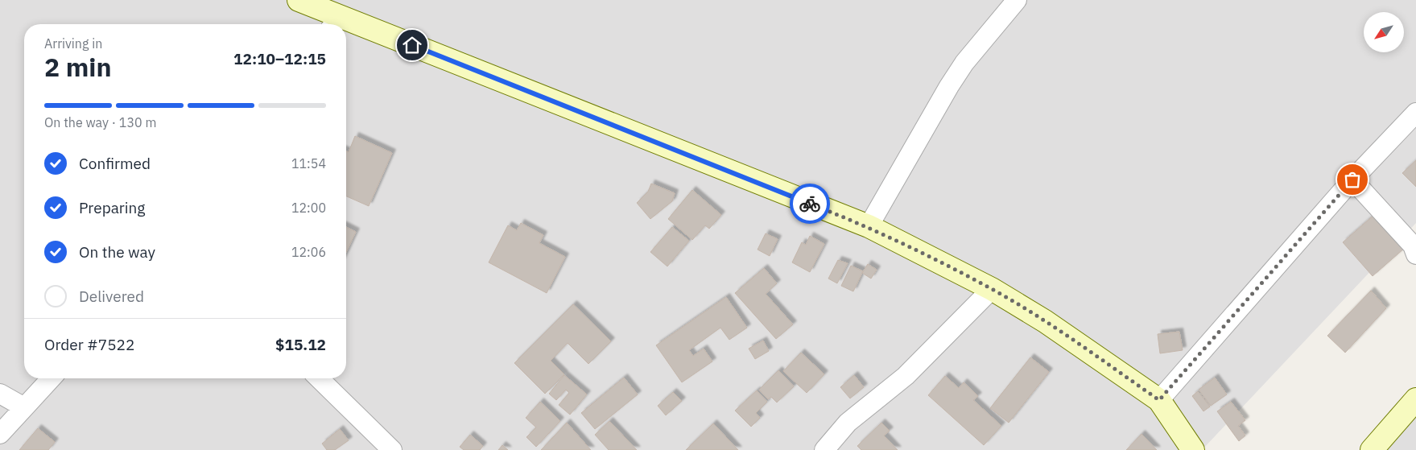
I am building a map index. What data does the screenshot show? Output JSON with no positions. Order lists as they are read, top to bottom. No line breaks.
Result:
{"north":"bottom left","page":{"heading":["2 min","Arriving in","12:10–12:15"],"panel":["Order #7522","$15.12"],"bar":"On the way · 130 m","list":[["Confirmed","11:54"],["Preparing","12:00"],["On the way","12:06"],"Delivered"]}}
